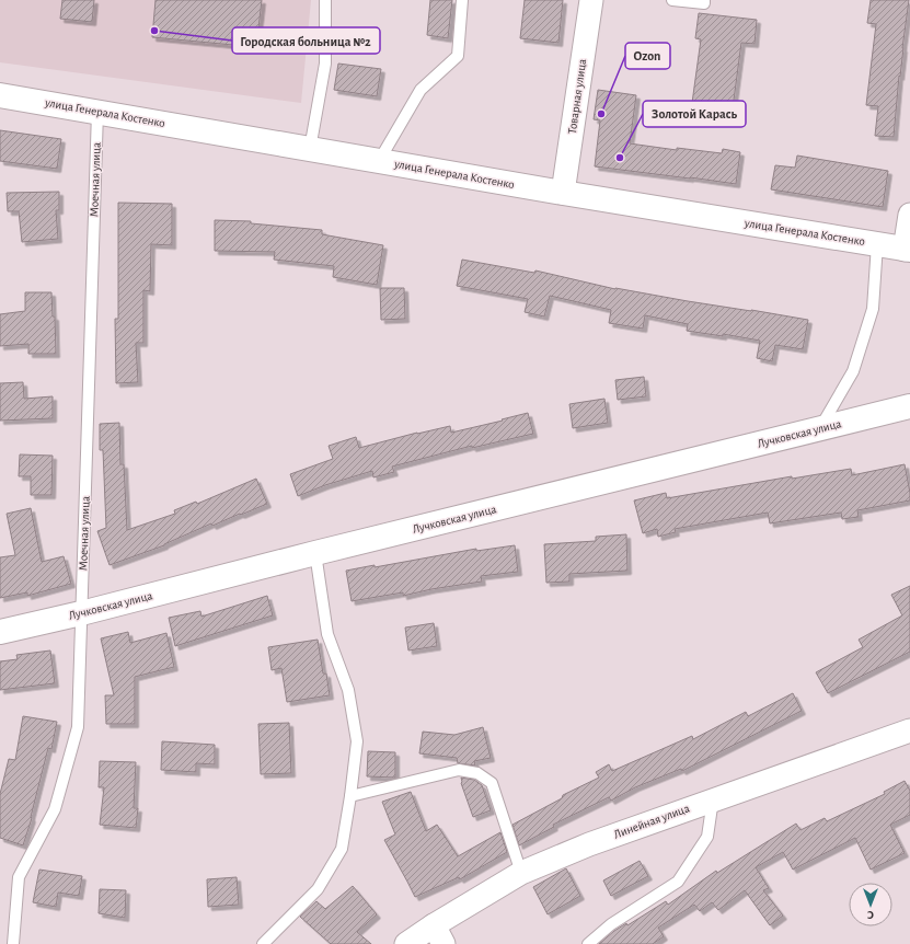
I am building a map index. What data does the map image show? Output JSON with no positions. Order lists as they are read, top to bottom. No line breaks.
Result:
{"streets":{"street":["Товарная улица","улица Генерала Костенко","Лучковская улица","Линейная улица"],"lane":["Моечная улица"]},"crossings":[["Товарная улица","улица Генерала Костенко"],["улица Генерала Костенко","Моечная улица"],["Моечная улица","Лучковская улица"]],"places":["Городская больница №2","Ozon","Золотой Карась"],"north":"bottom"}
